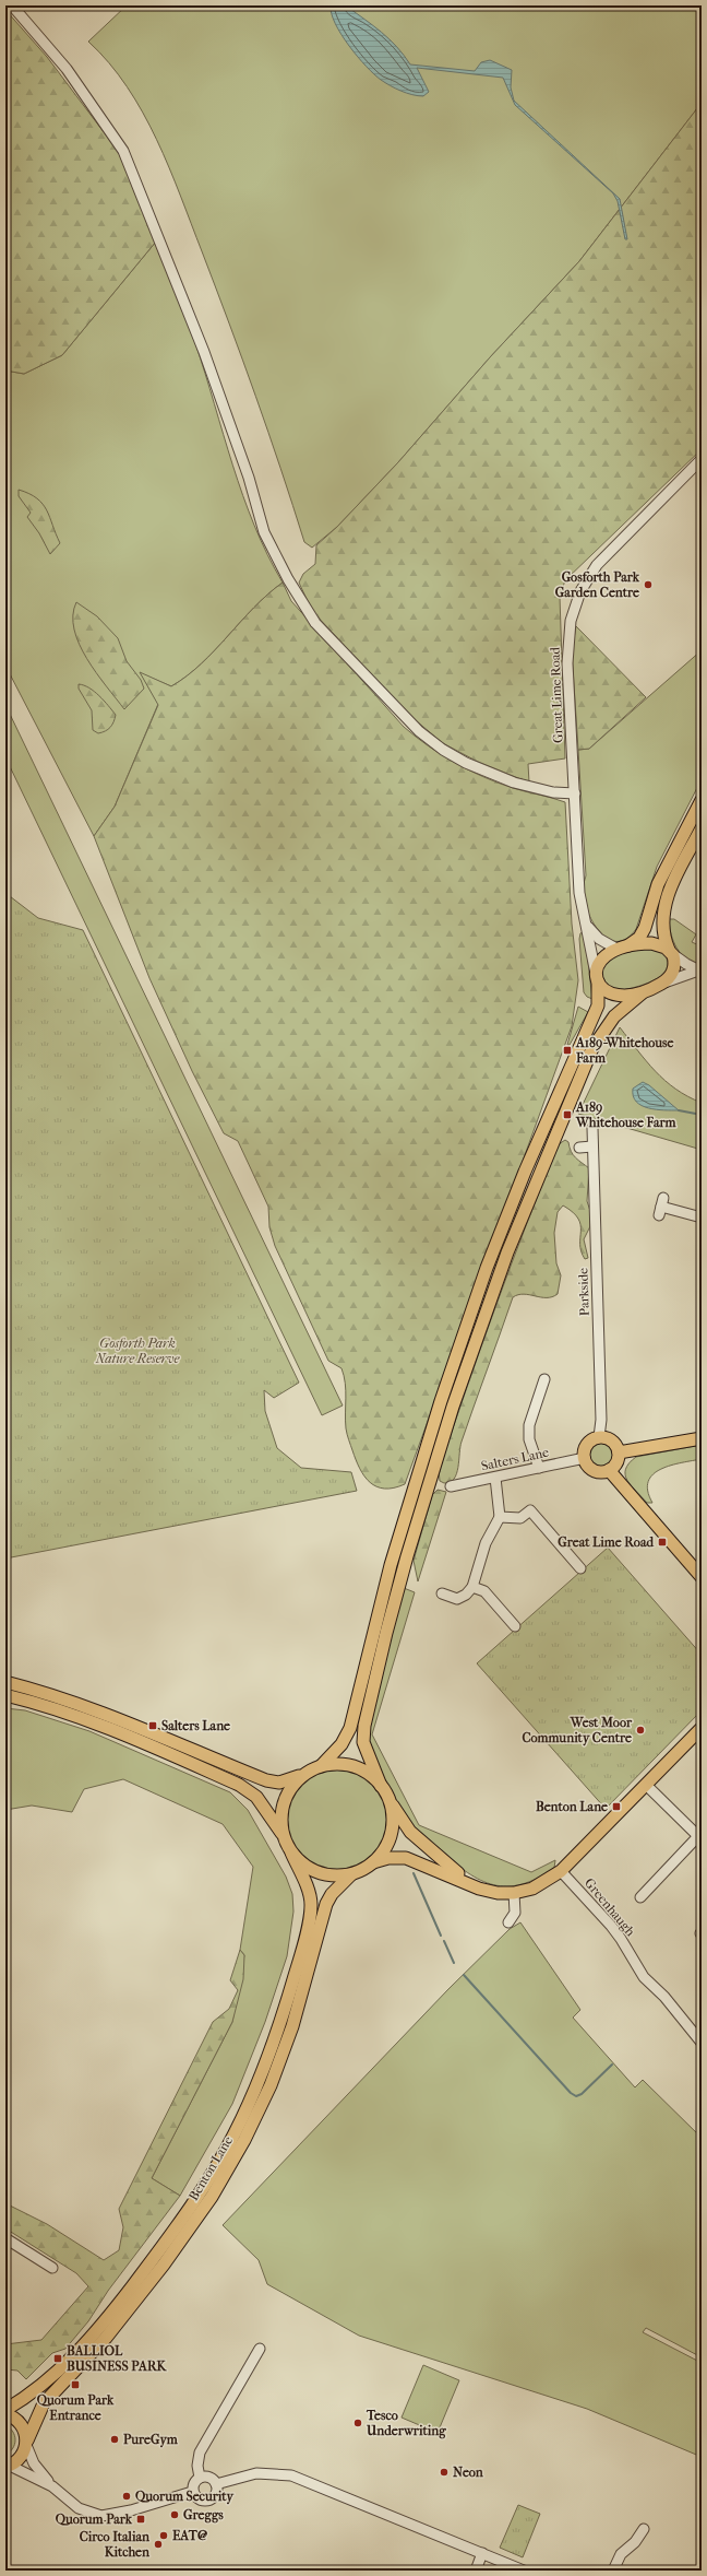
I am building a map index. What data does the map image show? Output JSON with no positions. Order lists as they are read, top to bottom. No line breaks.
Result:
{"streets":{"main road":["Benton Lane"],"street":["Great Lime Road","Parkside","Salters Lane","Greenhaugh"]},"crossings":[["Parkside","Salters Lane"]],"parks":["Gosforth Park Nature Reserve"],"places":{"other":["Gosforth Park Garden Centre","West Moor Community Centre","Tesco Underwriting","PureGym","Neon","Quorum Security","Greggs","EAT@","Circo Italian Kitchen"],"transit":["A189-Whitehouse Farm","A189 Whitehouse Farm","Great Lime Road","Salters Lane","Benton Lane","BALLIOL BUSINESS PARK","Quorum Park Entrance","Quorum Park"]}}
